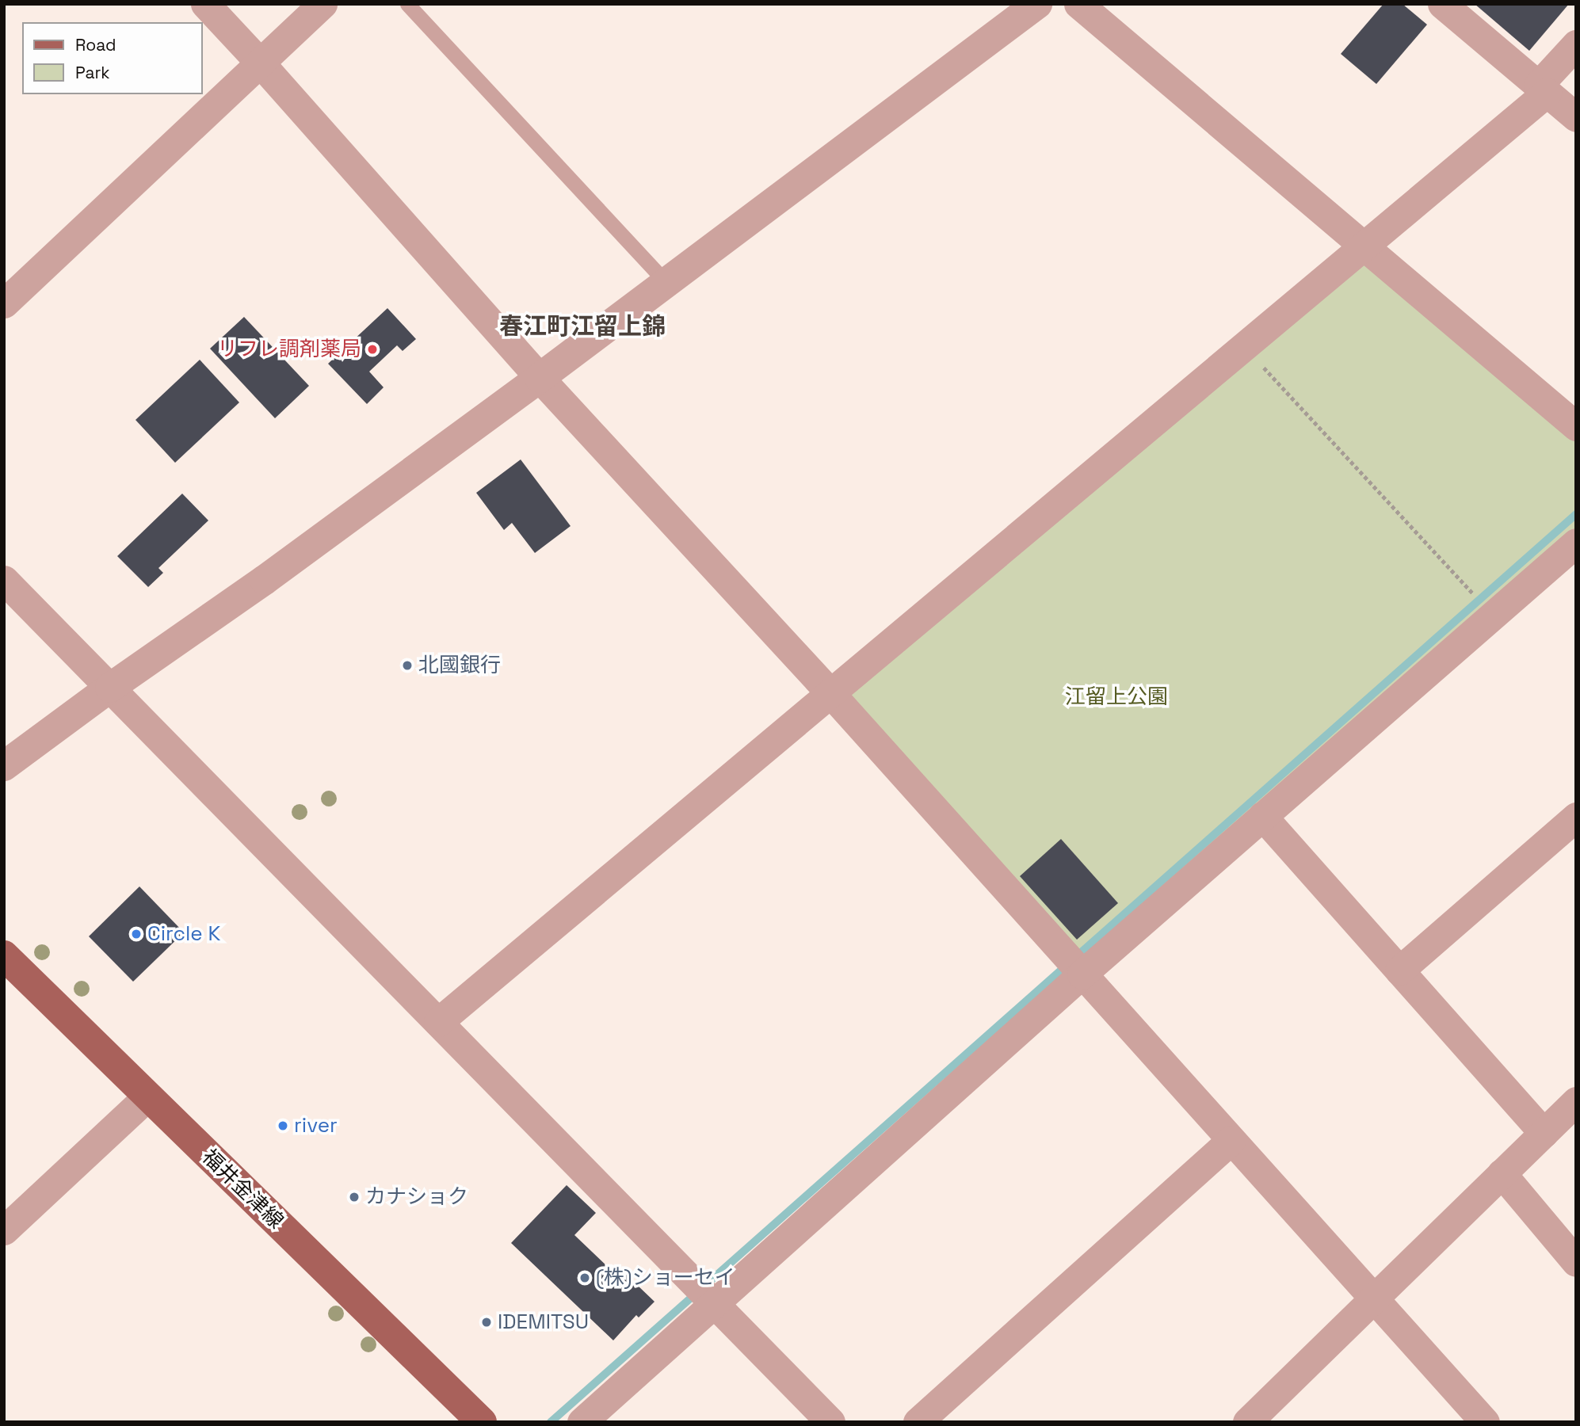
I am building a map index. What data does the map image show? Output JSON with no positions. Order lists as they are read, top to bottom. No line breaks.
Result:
{"streets":{"main road":["福井金津線"]},"districts":["春江町江留上錦"],"parks":["江留上公園"],"places":["リフレ調剤薬局","北國銀行","Circle K","river","カナショク","(株)ショーセイ","IDEMITSU"],"legend":["Road","Park"]}
